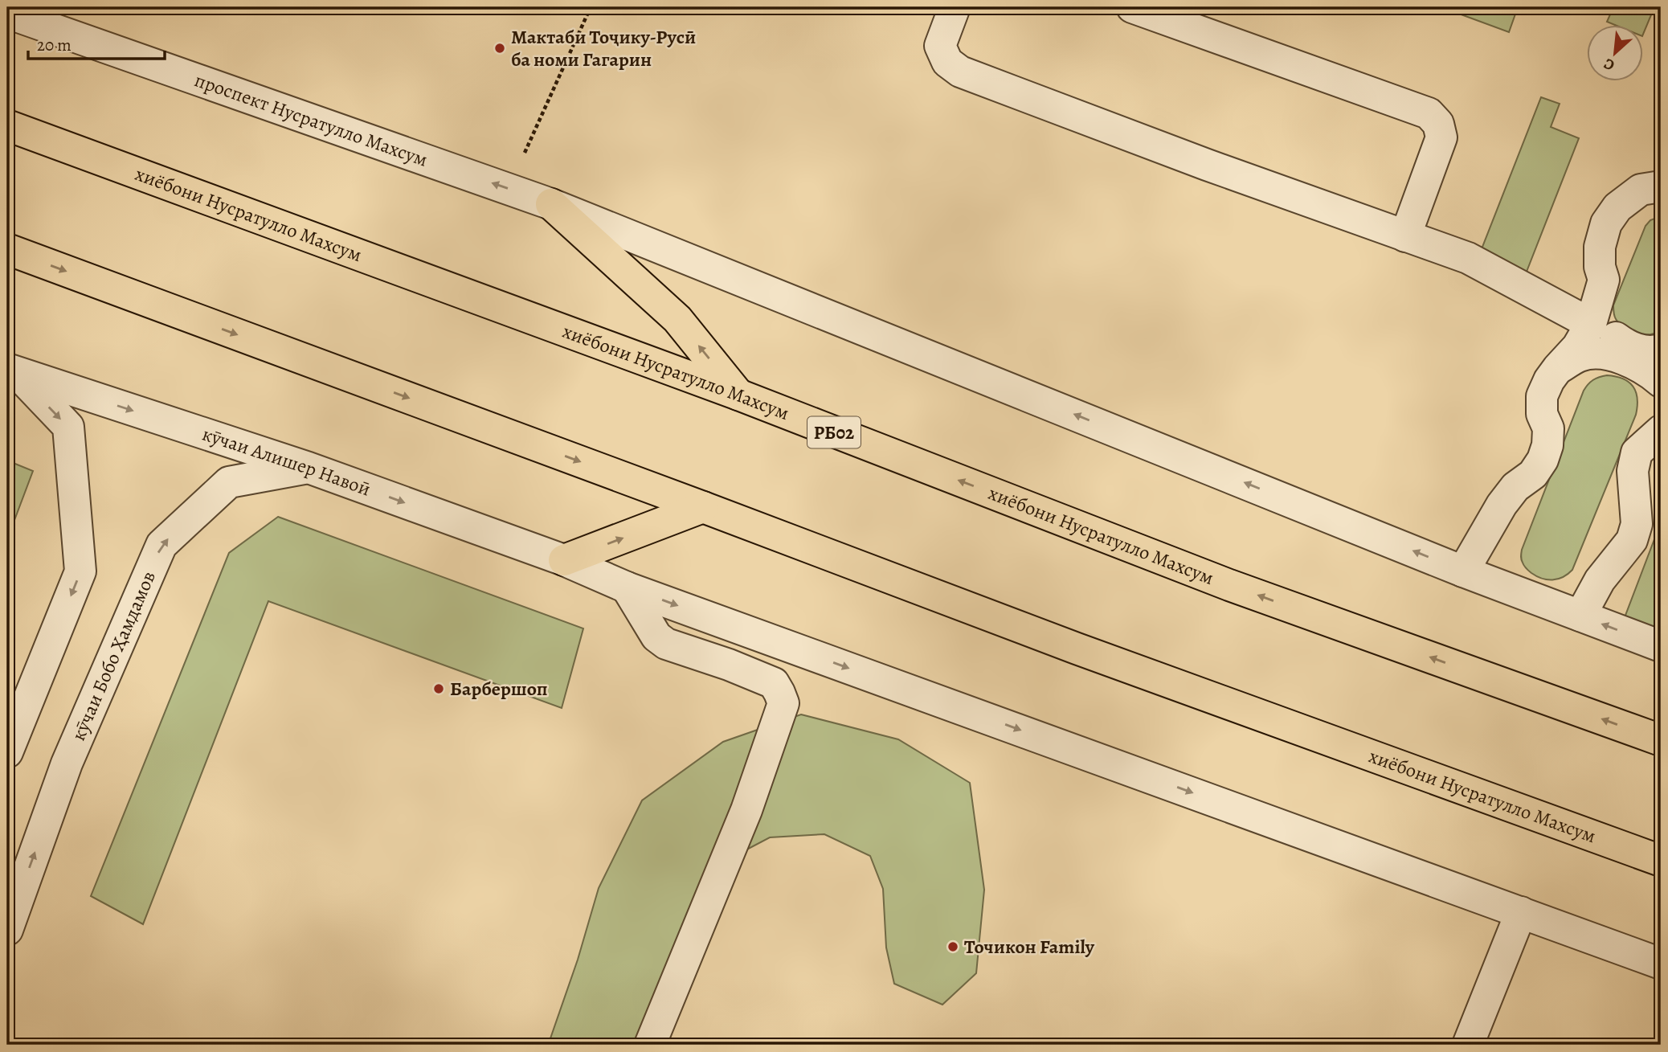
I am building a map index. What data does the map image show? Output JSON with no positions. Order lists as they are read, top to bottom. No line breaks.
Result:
{"streets":{"highway":["хиёбони Нусратулло Махсум","РБ02"],"street":["проспект Нусратулло Махсум","кӯчаи Алишер Навоӣ","кӯчаи Бобо Ҳамдамов"]},"crossings":[["кӯчаи Алишер Навоӣ","кӯчаи Бобо Ҳамдамов"]],"one_way":["проспект Нусратулло Махсум","кӯчаи Алишер Навоӣ","кӯчаи Бобо Ҳамдамов"],"places":["Мактаби Тоҷику-Русӣ ба номи Гагарин","Барбершоп","Точикон Family"],"scale_bar":"20 m","north":"bottom left"}
